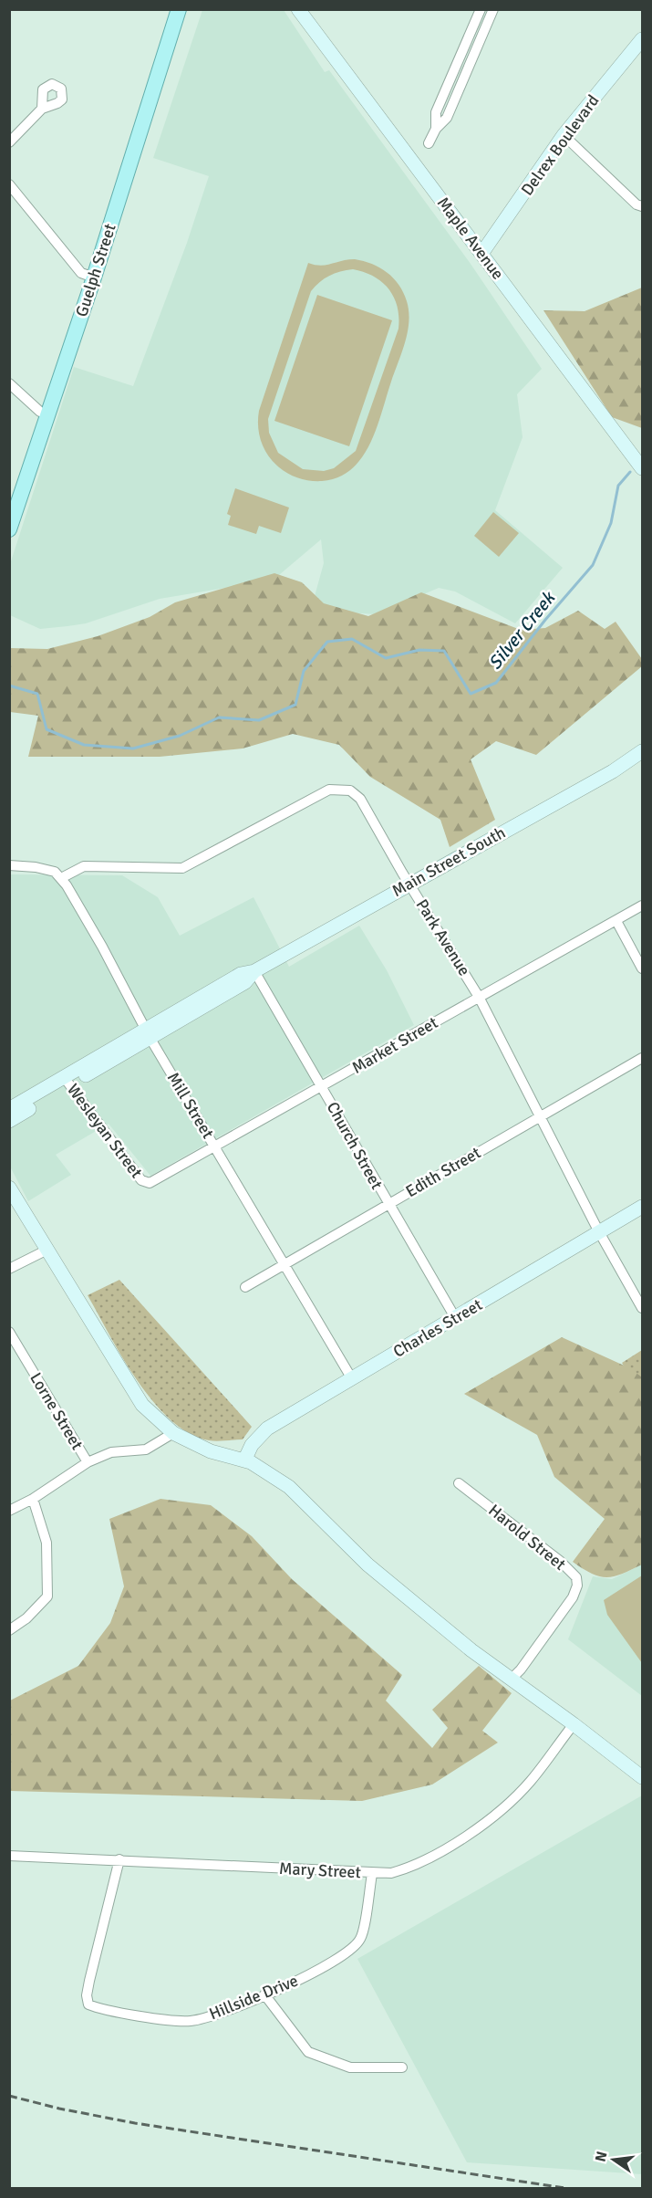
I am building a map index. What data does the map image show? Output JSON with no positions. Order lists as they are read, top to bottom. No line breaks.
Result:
{"streets":{"main road":["Guelph Street"],"street":["Delrex Boulevard","Maple Avenue","Main Street South","Park Avenue","Market Street","Mill Street","Wesleyan Street","Church Street","Edith Street","Charles Street","Lorne Street","Harold Street","Mary Street","Hillside Drive"]},"crossings":[["Delrex Boulevard","Maple Avenue"],["Main Street South","Park Avenue"],["Main Street South","Mill Street"],["Main Street South","Wesleyan Street"],["Main Street South","Church Street"],["Park Avenue","Market Street"],["Park Avenue","Mill Street"],["Park Avenue","Edith Street"],["Park Avenue","Charles Street"],["Market Street","Mill Street"],["Market Street","Wesleyan Street"],["Market Street","Church Street"],["Mill Street","Edith Street"],["Mill Street","Charles Street"],["Church Street","Edith Street"],["Church Street","Charles Street"],["Mary Street","Hillside Drive"]],"water":["Silver Creek"],"north":"left"}
